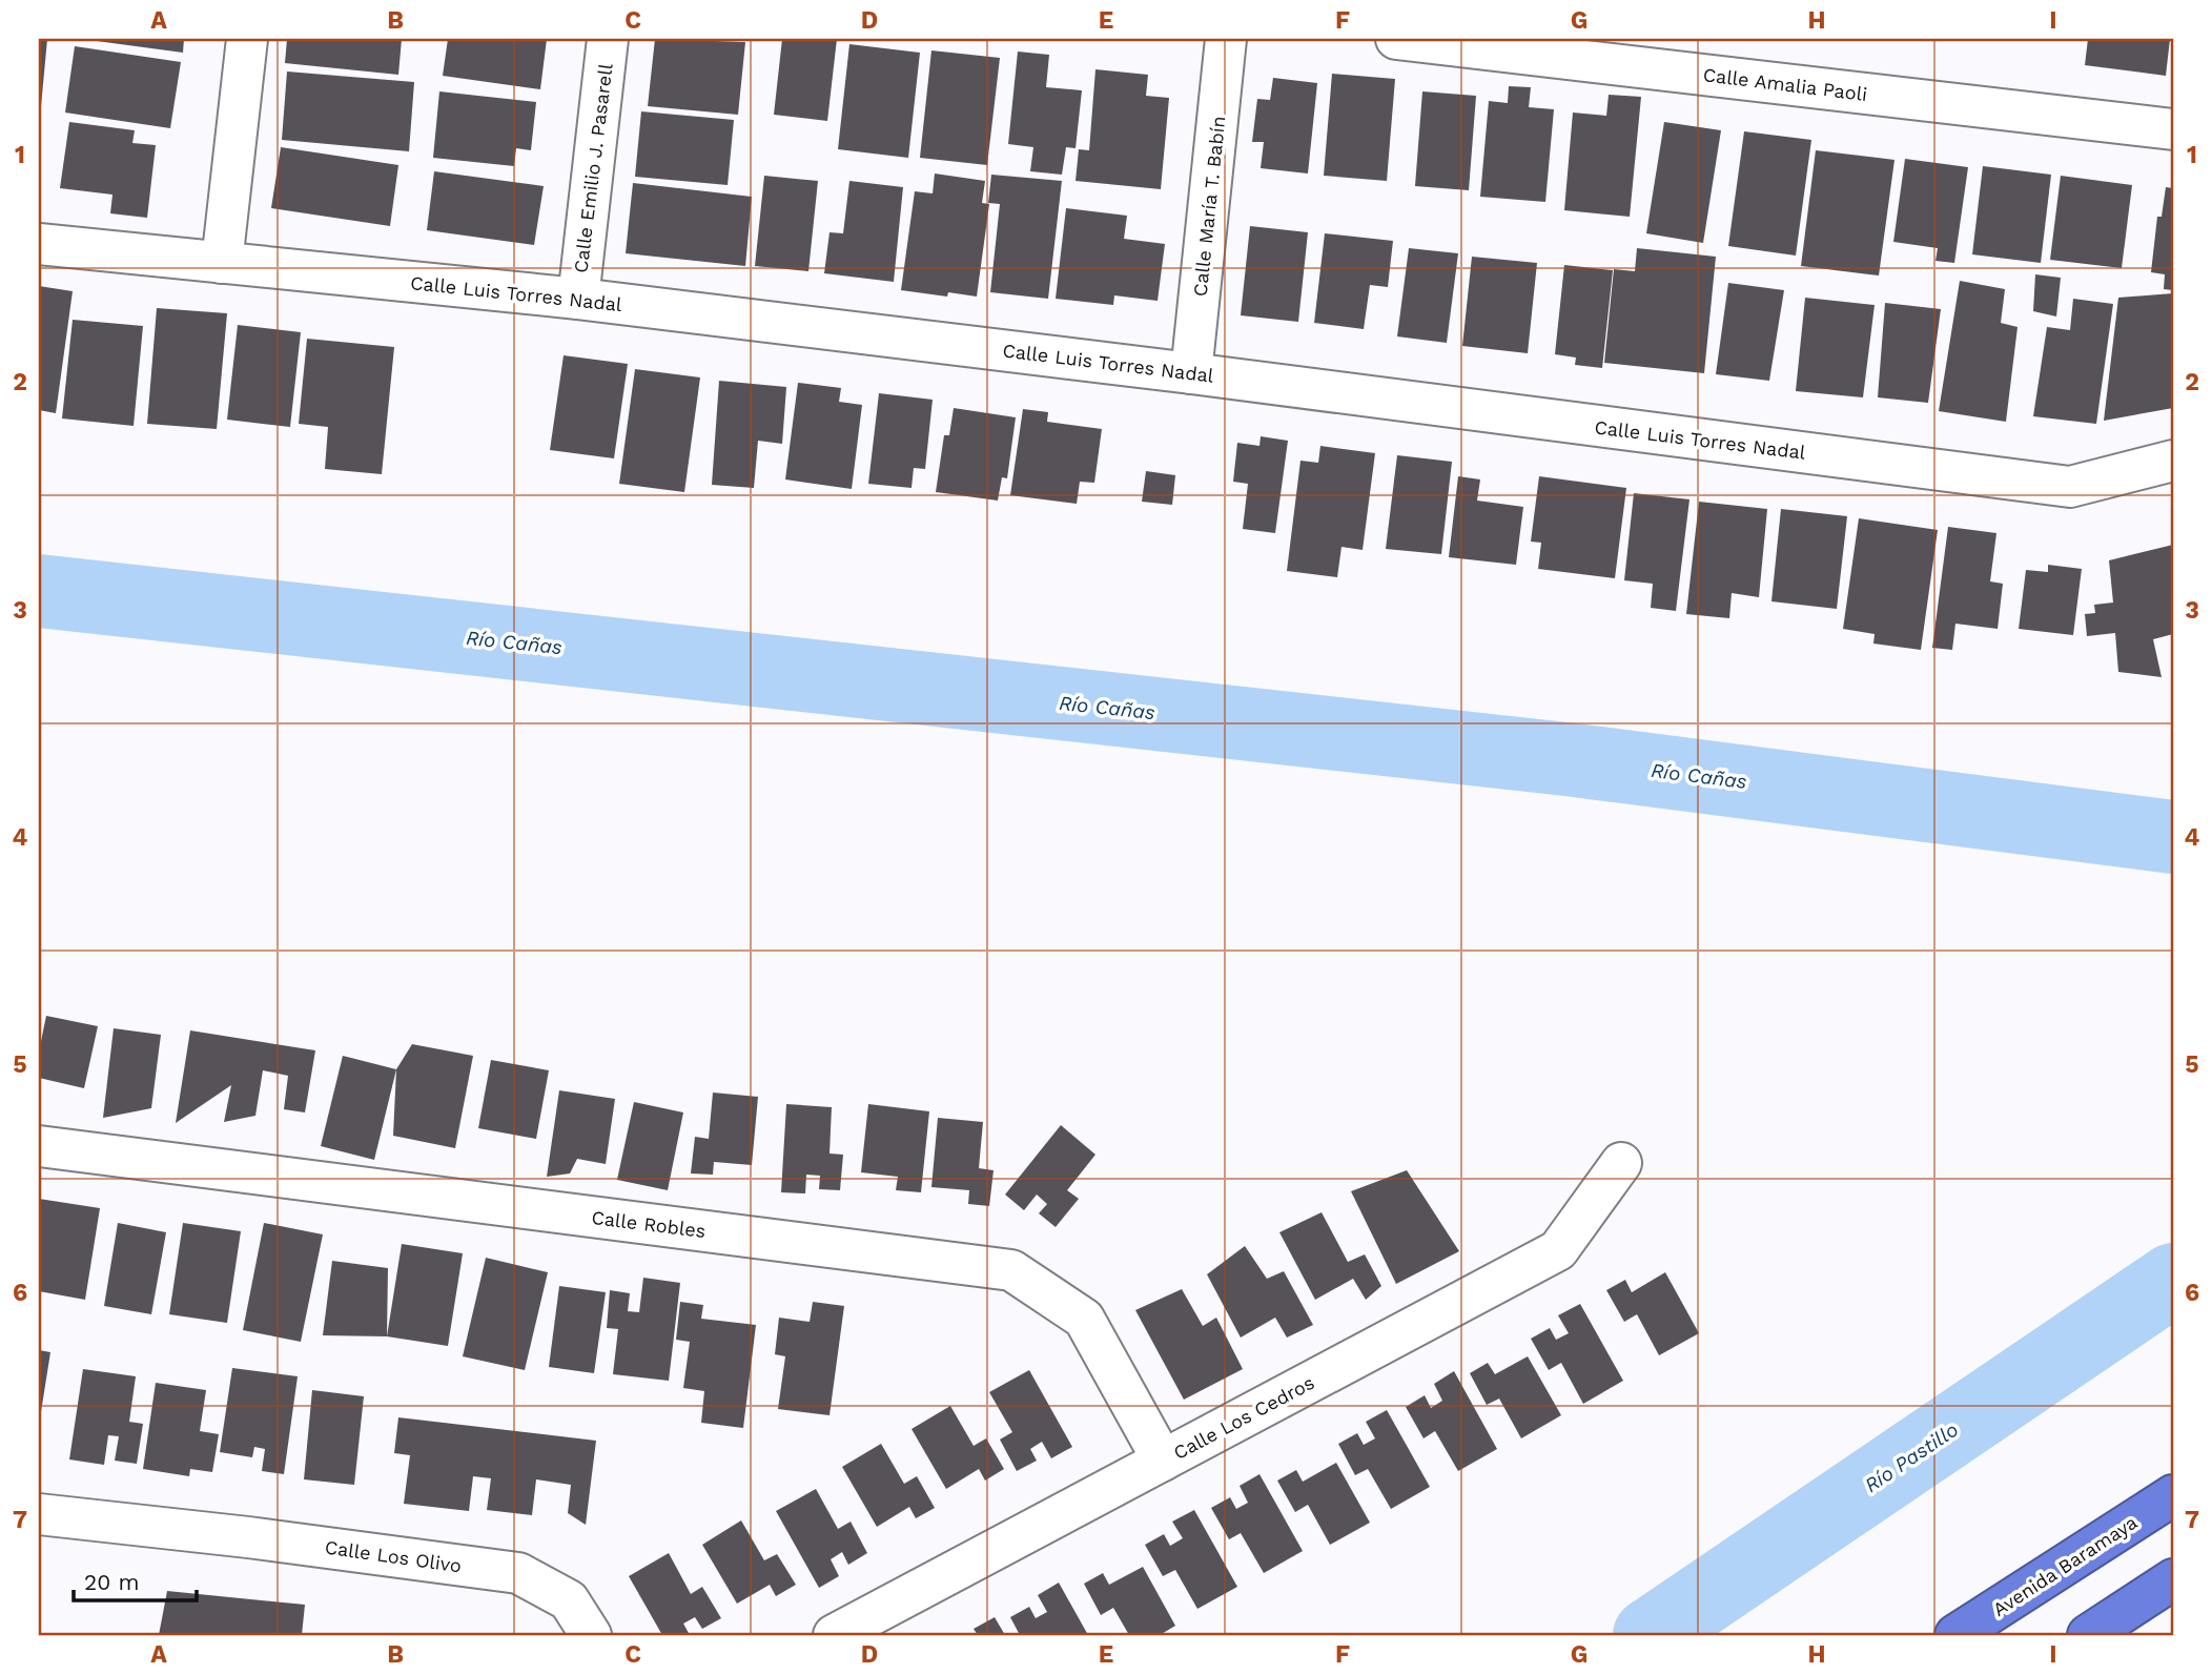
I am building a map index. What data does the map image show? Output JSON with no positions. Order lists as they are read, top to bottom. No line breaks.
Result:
{"streets":{"highway":["Avenida Baramaya"],"street":["Calle Amalia Paoli","Calle Emilio J. Pasarell","Calle María T. Babín","Calle Luis Torres Nadal","Calle Robles","Calle Los Cedros","Calle Los Olivo"]},"crossings":[["Calle Emilio J. Pasarell","Calle Luis Torres Nadal"],["Calle María T. Babín","Calle Luis Torres Nadal"],["Calle Robles","Calle Los Cedros"]],"water":["Río Cañas","Río Pastillo"],"scale_bar":"20 m","grid":{"columns":["A","B","C","D","E","F","G","H","I"],"rows":["1","2","3","4","5","6","7"]}}
